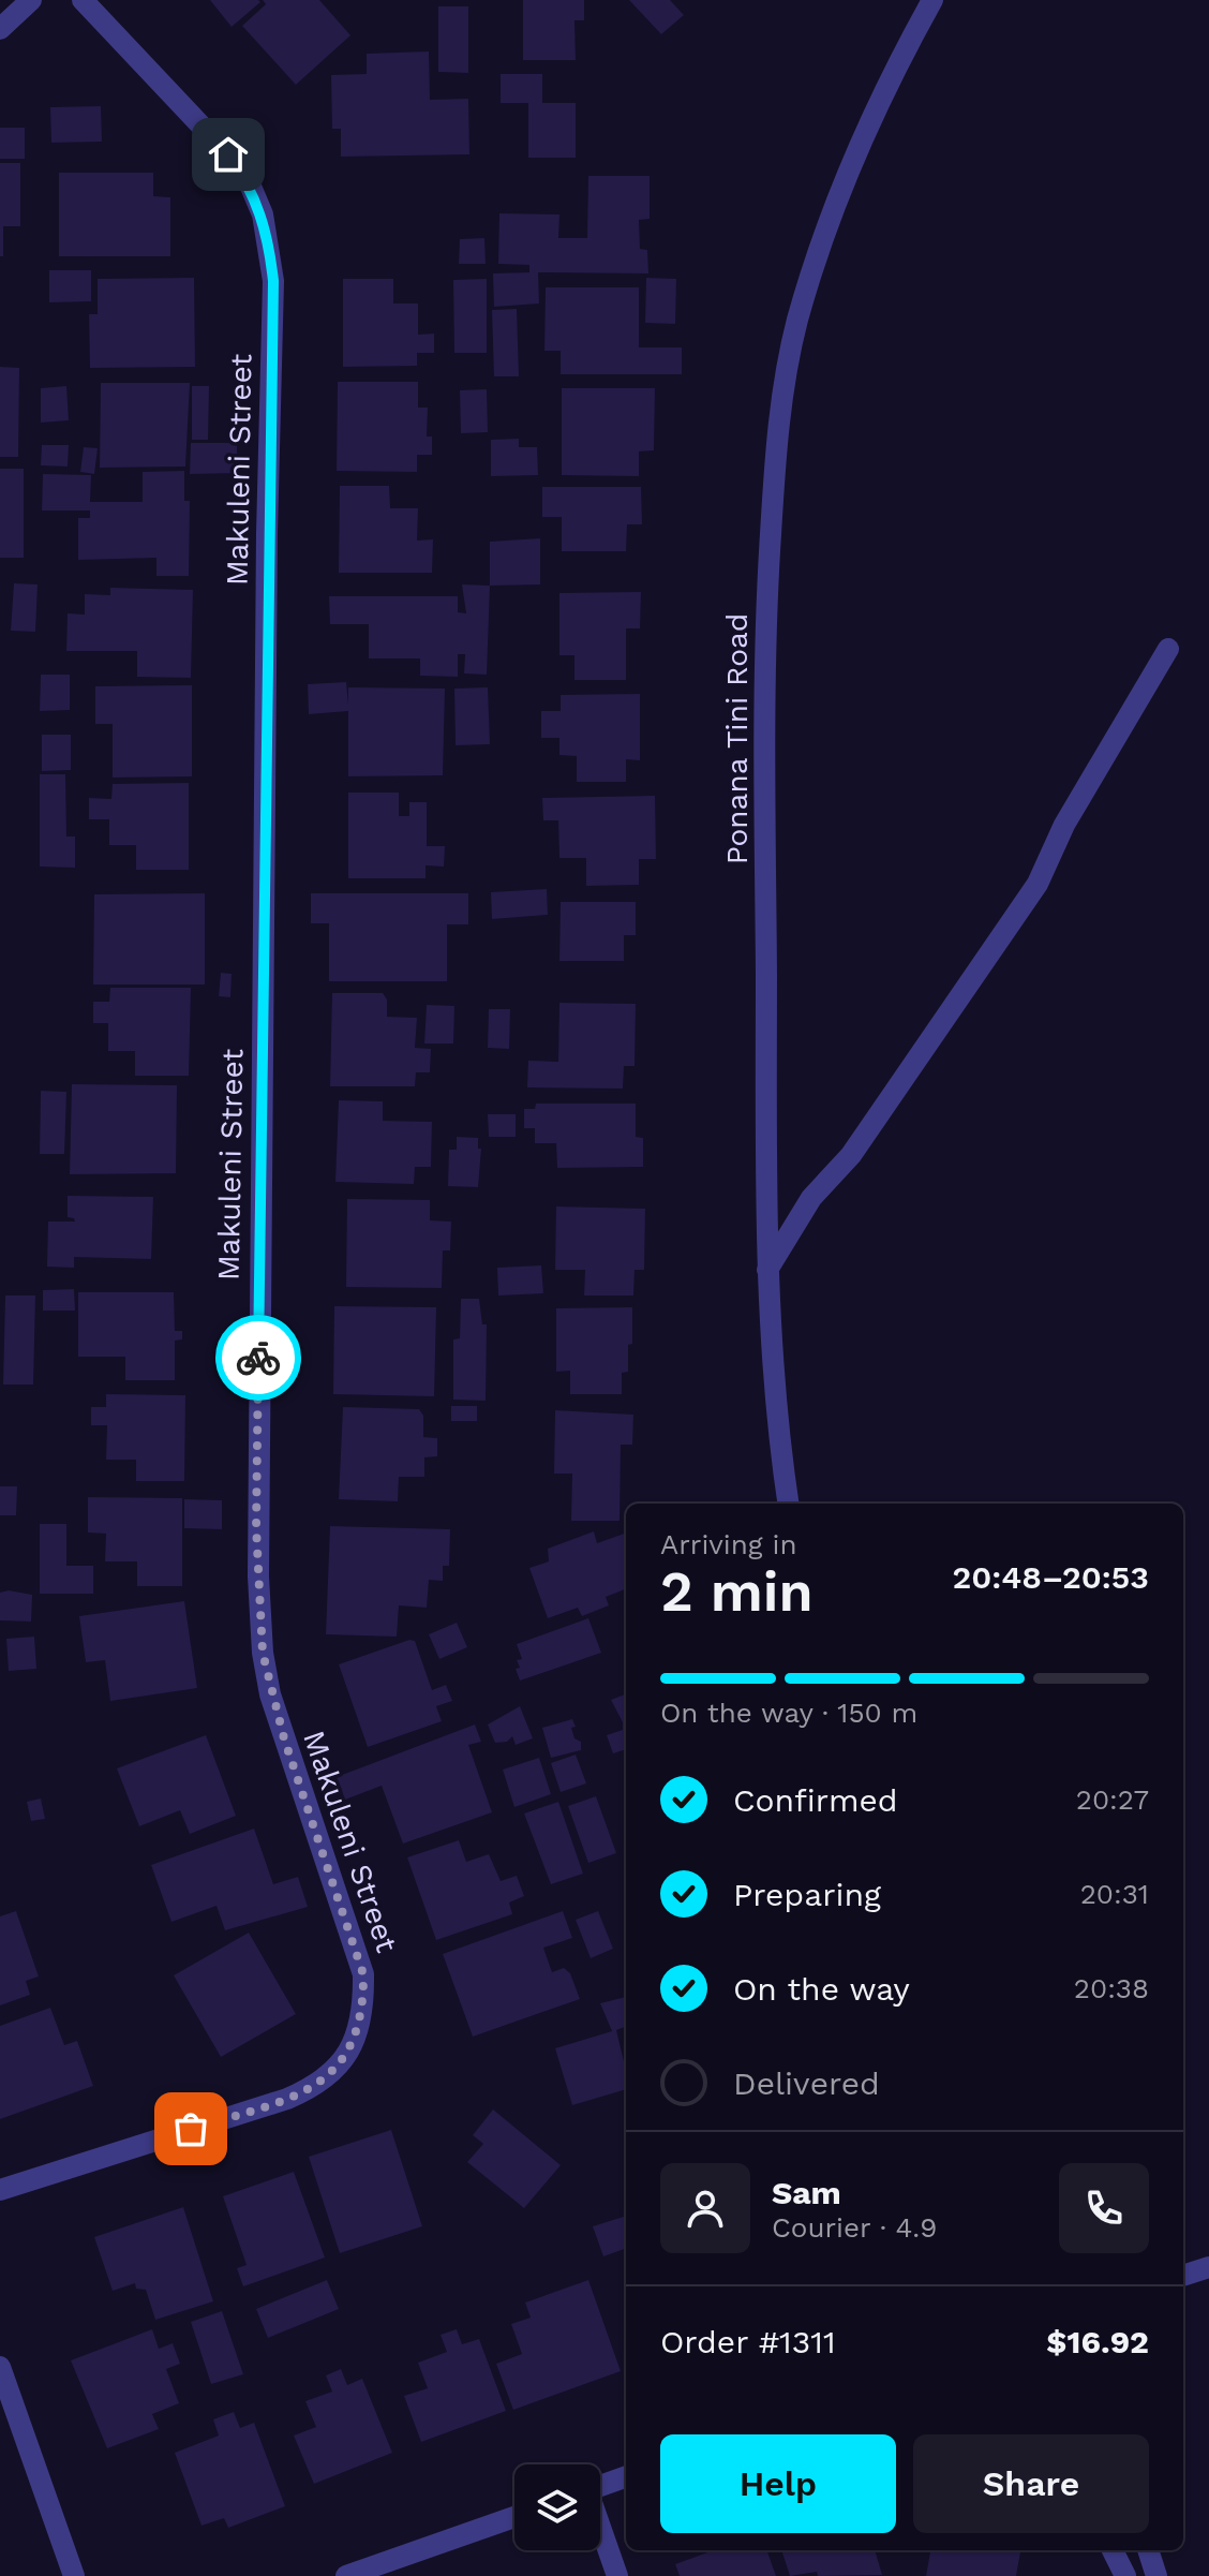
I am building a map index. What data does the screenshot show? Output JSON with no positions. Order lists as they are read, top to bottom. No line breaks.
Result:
{"streets":{"street":["Makuleni Street","Ponana Tini Road"]},"page":{"heading":["2 min","Arriving in","20:48–20:53"],"panel":["Sam","Courier · 4.9","Order #1311","$16.92"],"bar":"On the way · 150 m","list":[["Confirmed","20:27"],["Preparing","20:31"],["On the way","20:38"],"Delivered"],"buttons":["Help","Share"]}}
